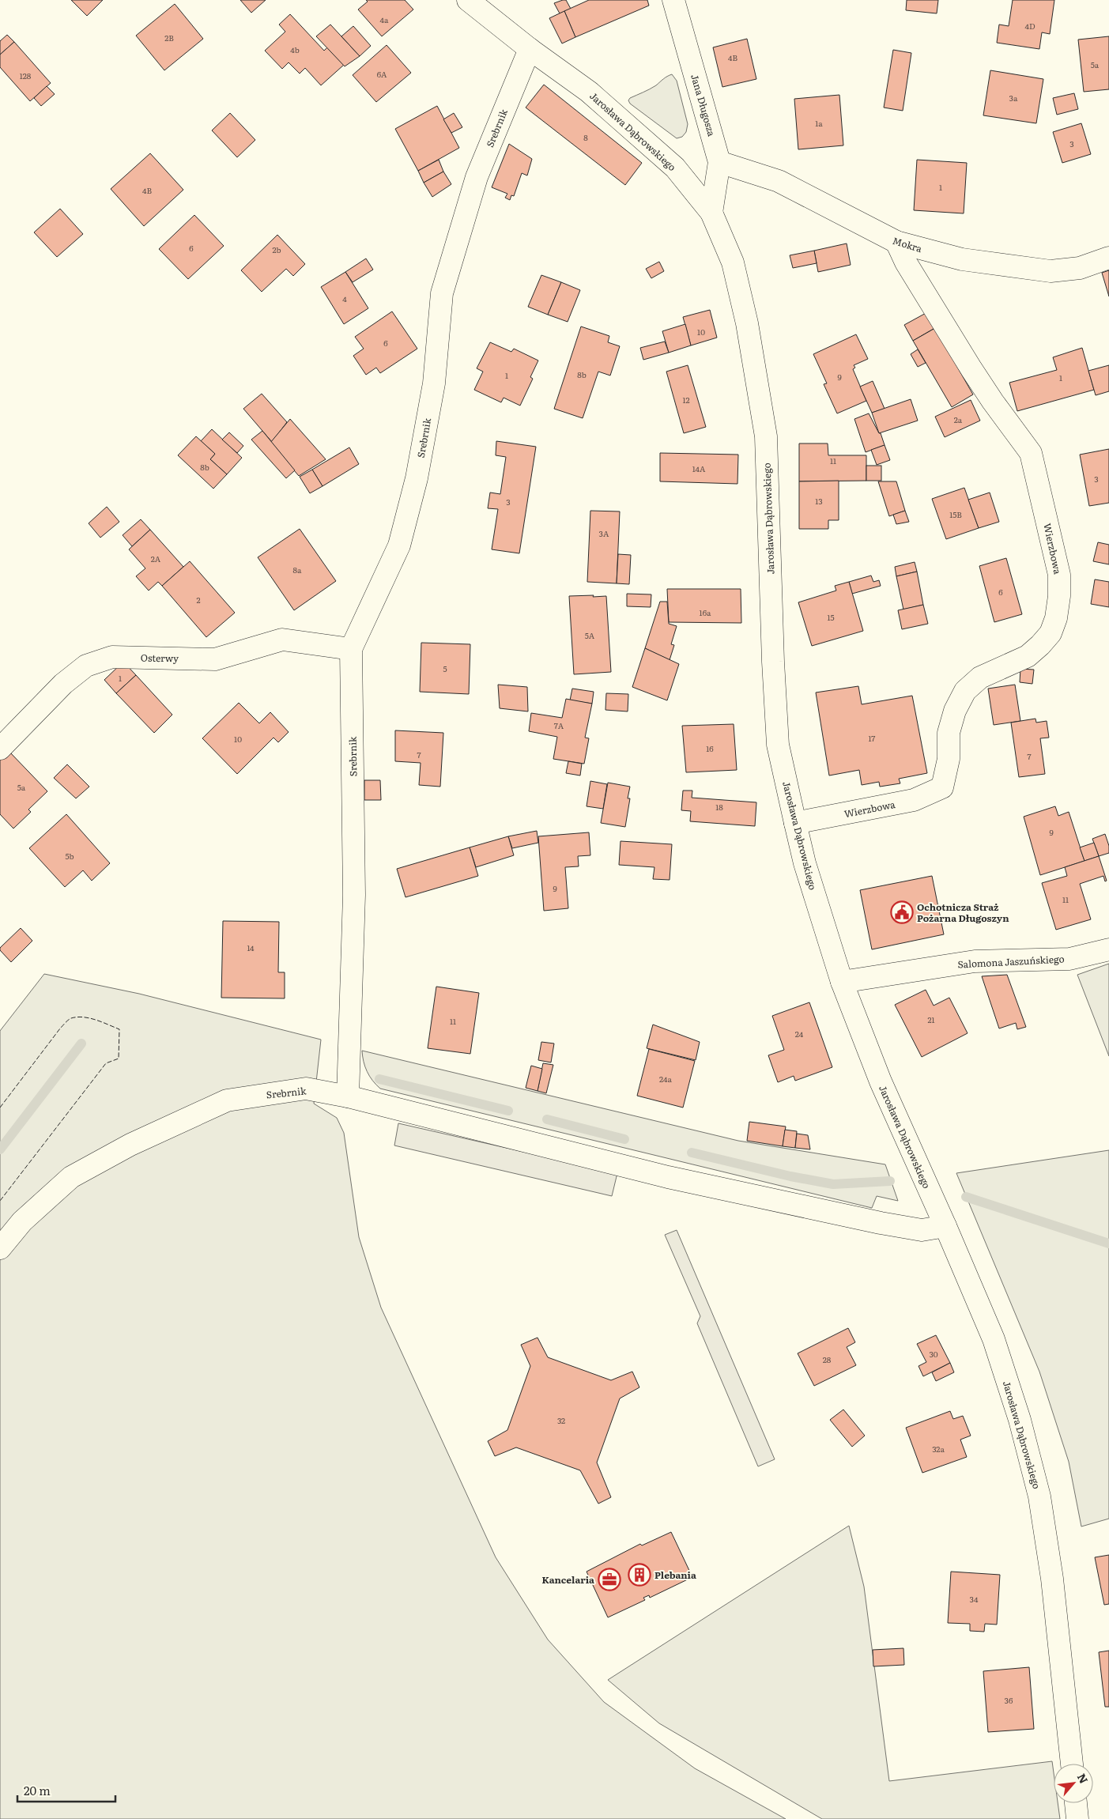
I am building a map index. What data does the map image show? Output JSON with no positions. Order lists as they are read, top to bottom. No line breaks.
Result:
{"streets":{"street":["Jana Długosza","Srebrnik","Jarosława Dąbrowskiego","Mokra","Wierzbowa","Osterwy","Salomona Jaszuńskiego"]},"crossings":[["Jana Długosza","Jarosława Dąbrowskiego"],["Jana Długosza","Mokra"],["Srebrnik","Jarosława Dąbrowskiego"],["Srebrnik","Osterwy"],["Jarosława Dąbrowskiego","Wierzbowa"],["Jarosława Dąbrowskiego","Salomona Jaszuńskiego"],["Mokra","Wierzbowa"]],"places":{"public building":["Ochotnicza Straż Pożarna Długoszyn"],"building":["Plebania"],"office":["Kancelaria"]},"house_numbers":["4a","4D","2B","4b","4B","5a","6A","128","3a","1a","8","3","1","4B","6","2b","4","10","6","8b","1","9","1","12","2a","11","8b","14A","3","13","3","15B","3A","2A","8a","6","2","16a","15","5A","5","1","7A","17","10","16","7","7","5a","18","9","5b","9","11","14","21","11","24","24a","30","28","32","32a","34","36"],"scale_bar":"20 m","north":"top right"}
